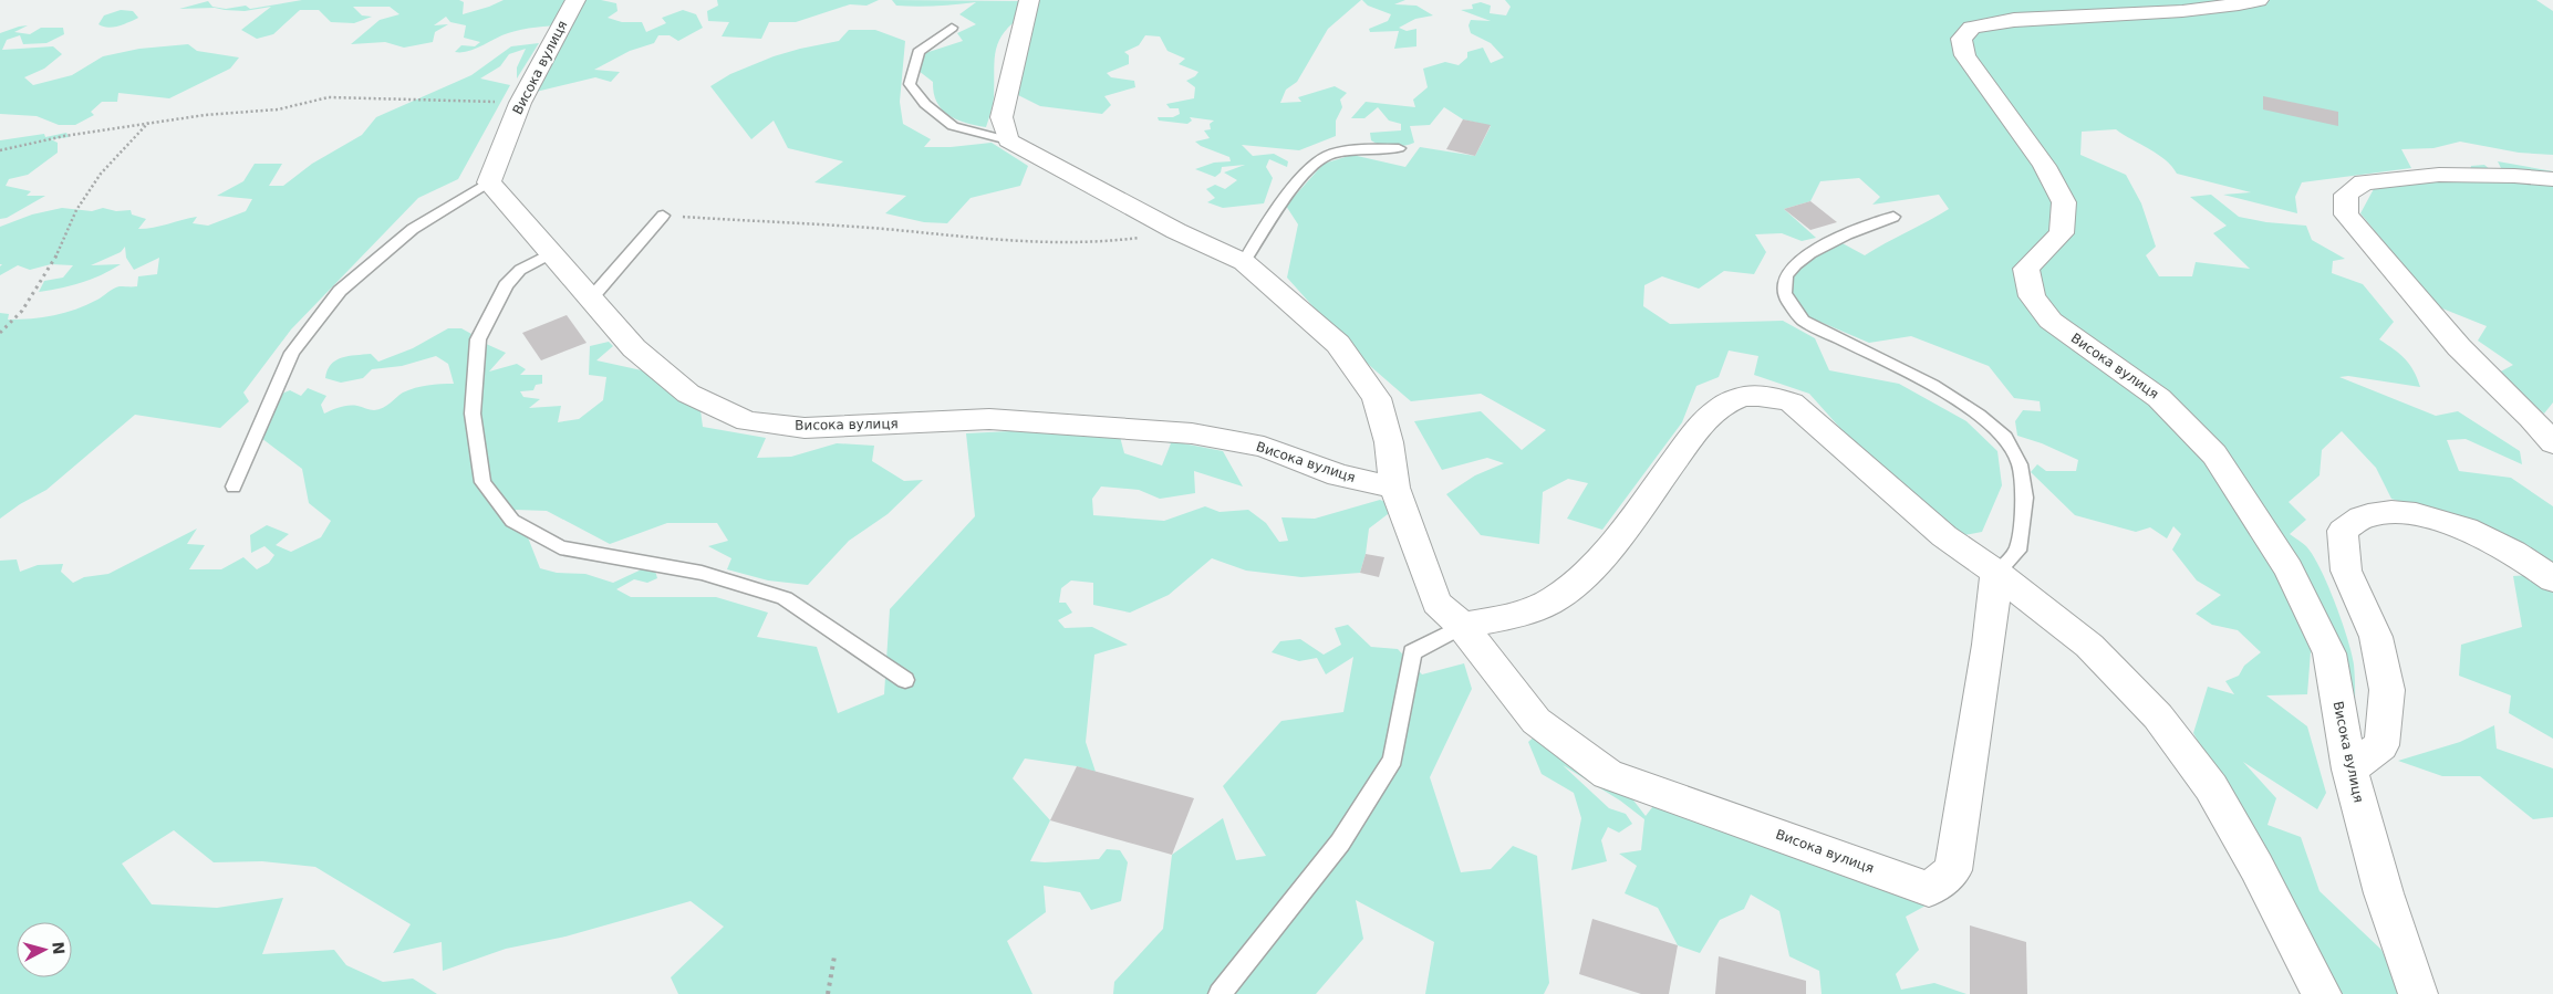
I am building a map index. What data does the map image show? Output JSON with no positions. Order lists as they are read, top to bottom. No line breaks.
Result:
{"streets":{"street":["Висока вулиця"]},"north":"right"}
